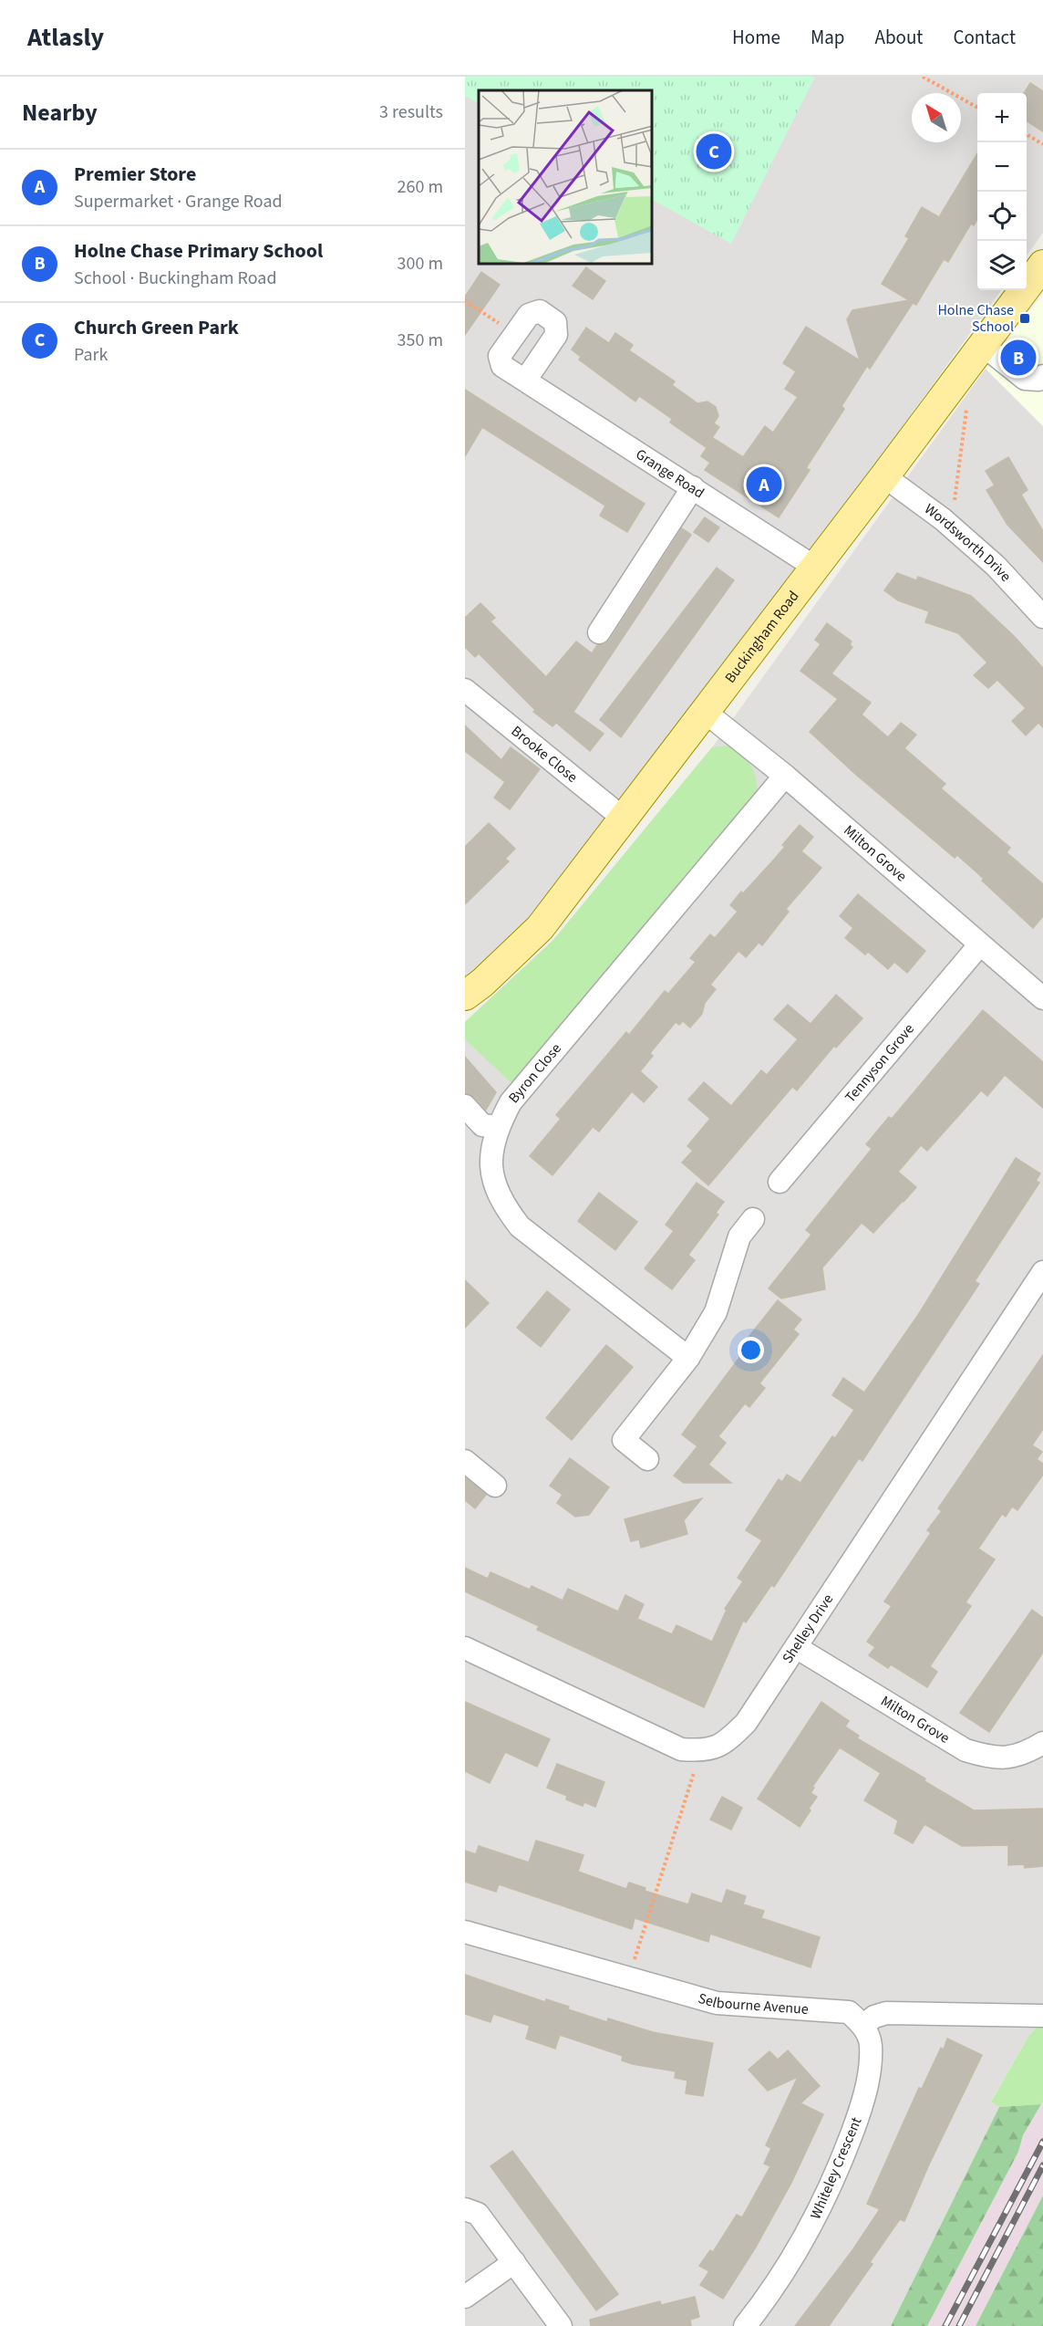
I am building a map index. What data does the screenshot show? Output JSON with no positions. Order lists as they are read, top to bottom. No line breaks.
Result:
{"streets":{"main road":["Buckingham Road"],"street":["Grange Road","Wordsworth Drive","Brooke Close","Milton Grove","Tennyson Grove","Byron Close","Shelley Drive","Selbourne Avenue","Whiteley Crescent"]},"crossings":[["Grange Road","Buckingham Road"],["Wordsworth Drive","Buckingham Road"],["Buckingham Road","Brooke Close"],["Buckingham Road","Milton Grove"],["Milton Grove","Tennyson Grove"],["Milton Grove","Byron Close"],["Milton Grove","Shelley Drive"],["Selbourne Avenue","Whiteley Crescent"]],"places":{"transit":["Holne Chase School"]},"north":"top left","page":{"header":"Atlasly","nav":["Home","Map","About","Contact"],"heading":["Nearby","3 results"],"map_buttons":["+","−"],"pins":["C","B","A"],"list":[{"mark":"A","name":"Premier Store","note":"Supermarket · Grange Road","value":"260 m"},{"mark":"B","name":"Holne Chase Primary School","note":"School · Buckingham Road","value":"300 m"},{"mark":"C","name":"Church Green Park","note":"Park","value":"350 m"}]}}
